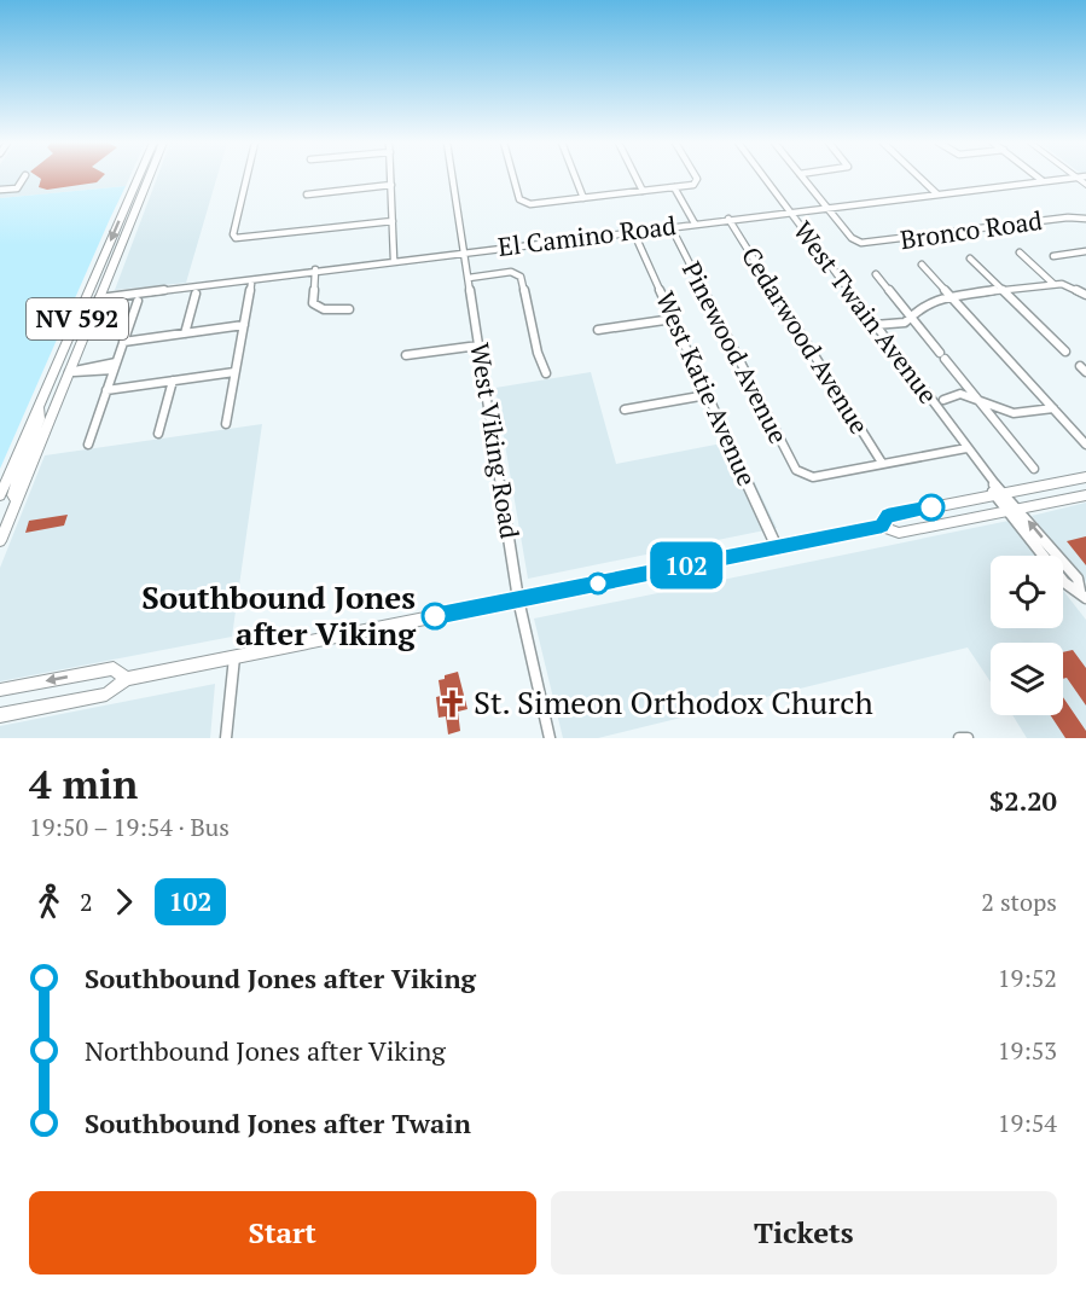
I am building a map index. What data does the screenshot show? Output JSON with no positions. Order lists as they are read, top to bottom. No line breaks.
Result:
{"streets":{"main road":["NV 592"],"street":["Bronco Road","El Camino Road","West Twain Avenue","Cedarwood Avenue","Pinewood Avenue","West Katie Avenue","West Viking Road"]},"crossings":[["Bronco Road","El Camino Road"],["El Camino Road","West Twain Avenue"],["El Camino Road","NV 592"],["El Camino Road","Cedarwood Avenue"],["El Camino Road","Pinewood Avenue"],["El Camino Road","West Katie Avenue"],["El Camino Road","West Viking Road"],["Cedarwood Avenue","Pinewood Avenue"]],"places":{"other":["Southbound Jones after Viking"],"church":["St. Simeon Orthodox Church"]},"lines":["bus line 102"],"page":{"on_map":"102","heading":["4 min","19:50 – 19:54 · Bus","$2.20"],"legs":["2","102","2 stops"],"list":[{"name":"Southbound Jones after Viking","value":"19:52"},{"name":"Northbound Jones after Viking","value":"19:53"},{"name":"Southbound Jones after Twain","value":"19:54"}],"buttons":["Start","Tickets"]}}
